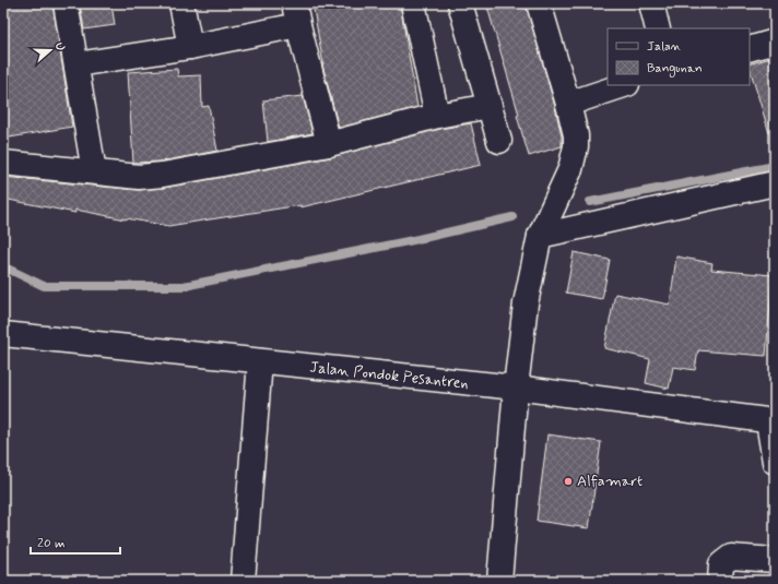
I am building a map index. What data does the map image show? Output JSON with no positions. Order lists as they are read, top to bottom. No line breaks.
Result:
{"streets":{"street":["Jalan Pondok Pesantren"]},"places":["Alfamart"],"legend":["Jalan","Bangunan"],"scale_bar":"20 m","north":"right"}
